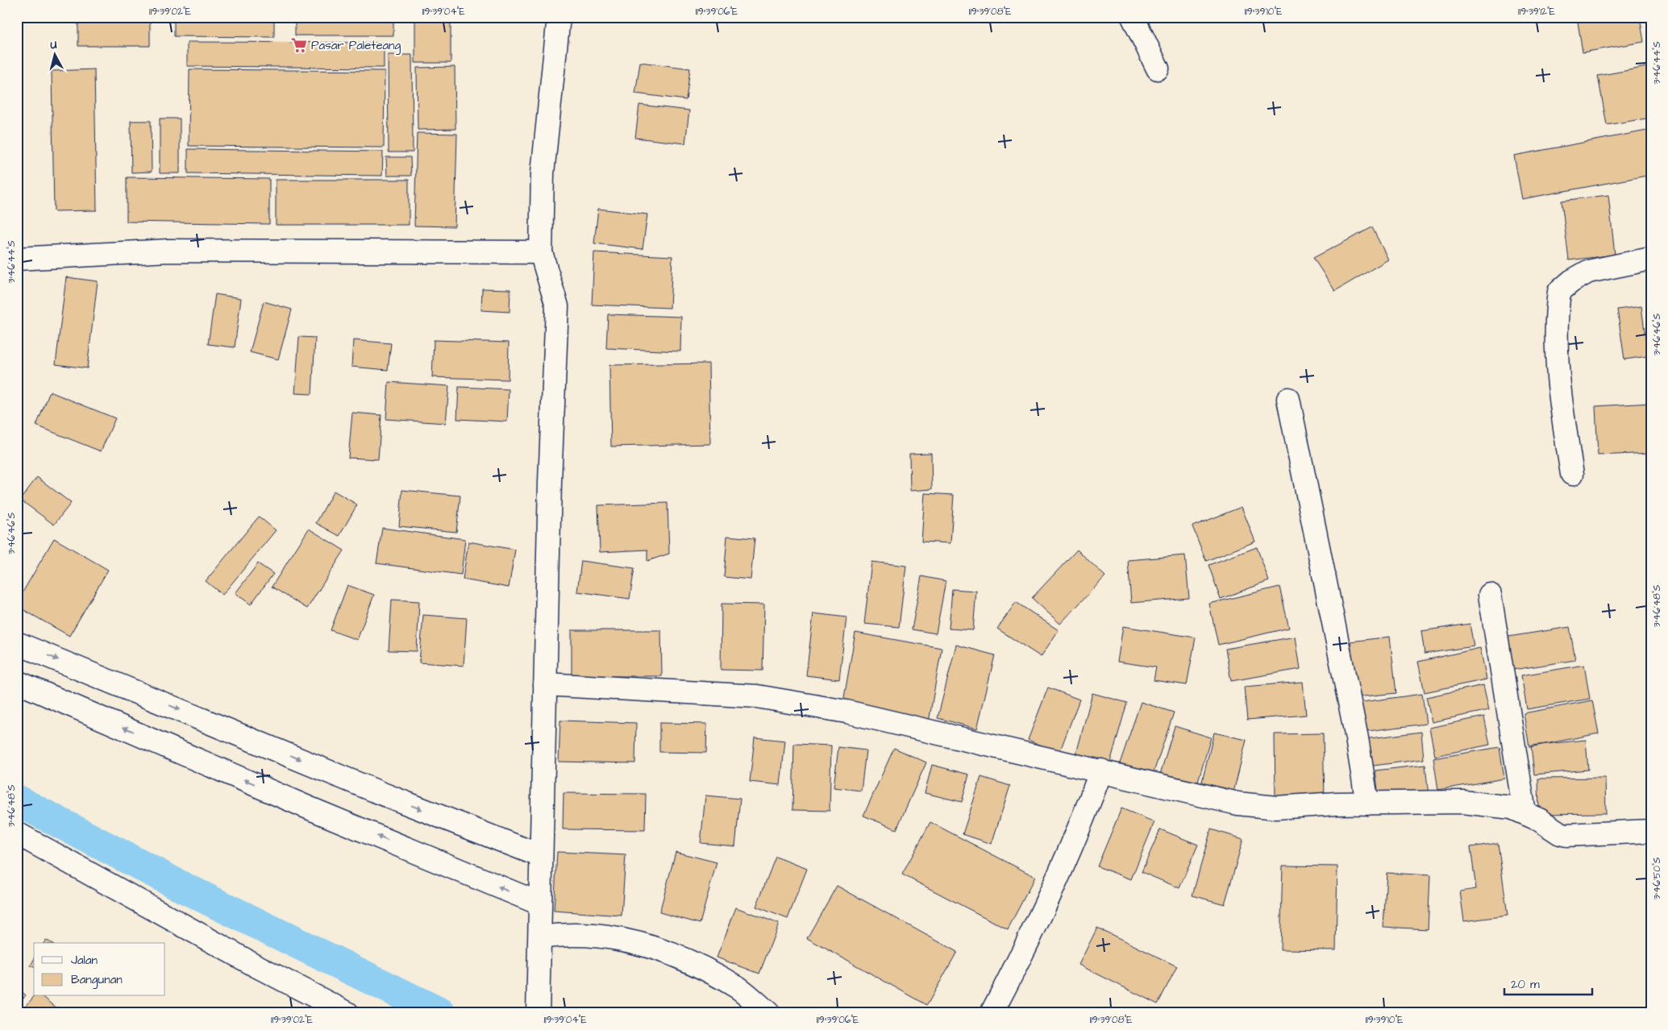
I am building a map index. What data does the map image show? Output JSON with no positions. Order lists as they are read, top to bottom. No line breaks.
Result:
{"places":{"supermarket":["Pasar Paleteang"]},"legend":["Jalan","Bangunan"],"scale_bar":"20 m","north":"top","coordinates":["119°39'02\"E","119°39'04\"E","119°39'06\"E","119°39'08\"E","119°39'10\"E","119°39'12\"E","3°46'44\"S","3°46'46\"S","3°46'48\"S","3°46'50\"S"]}
